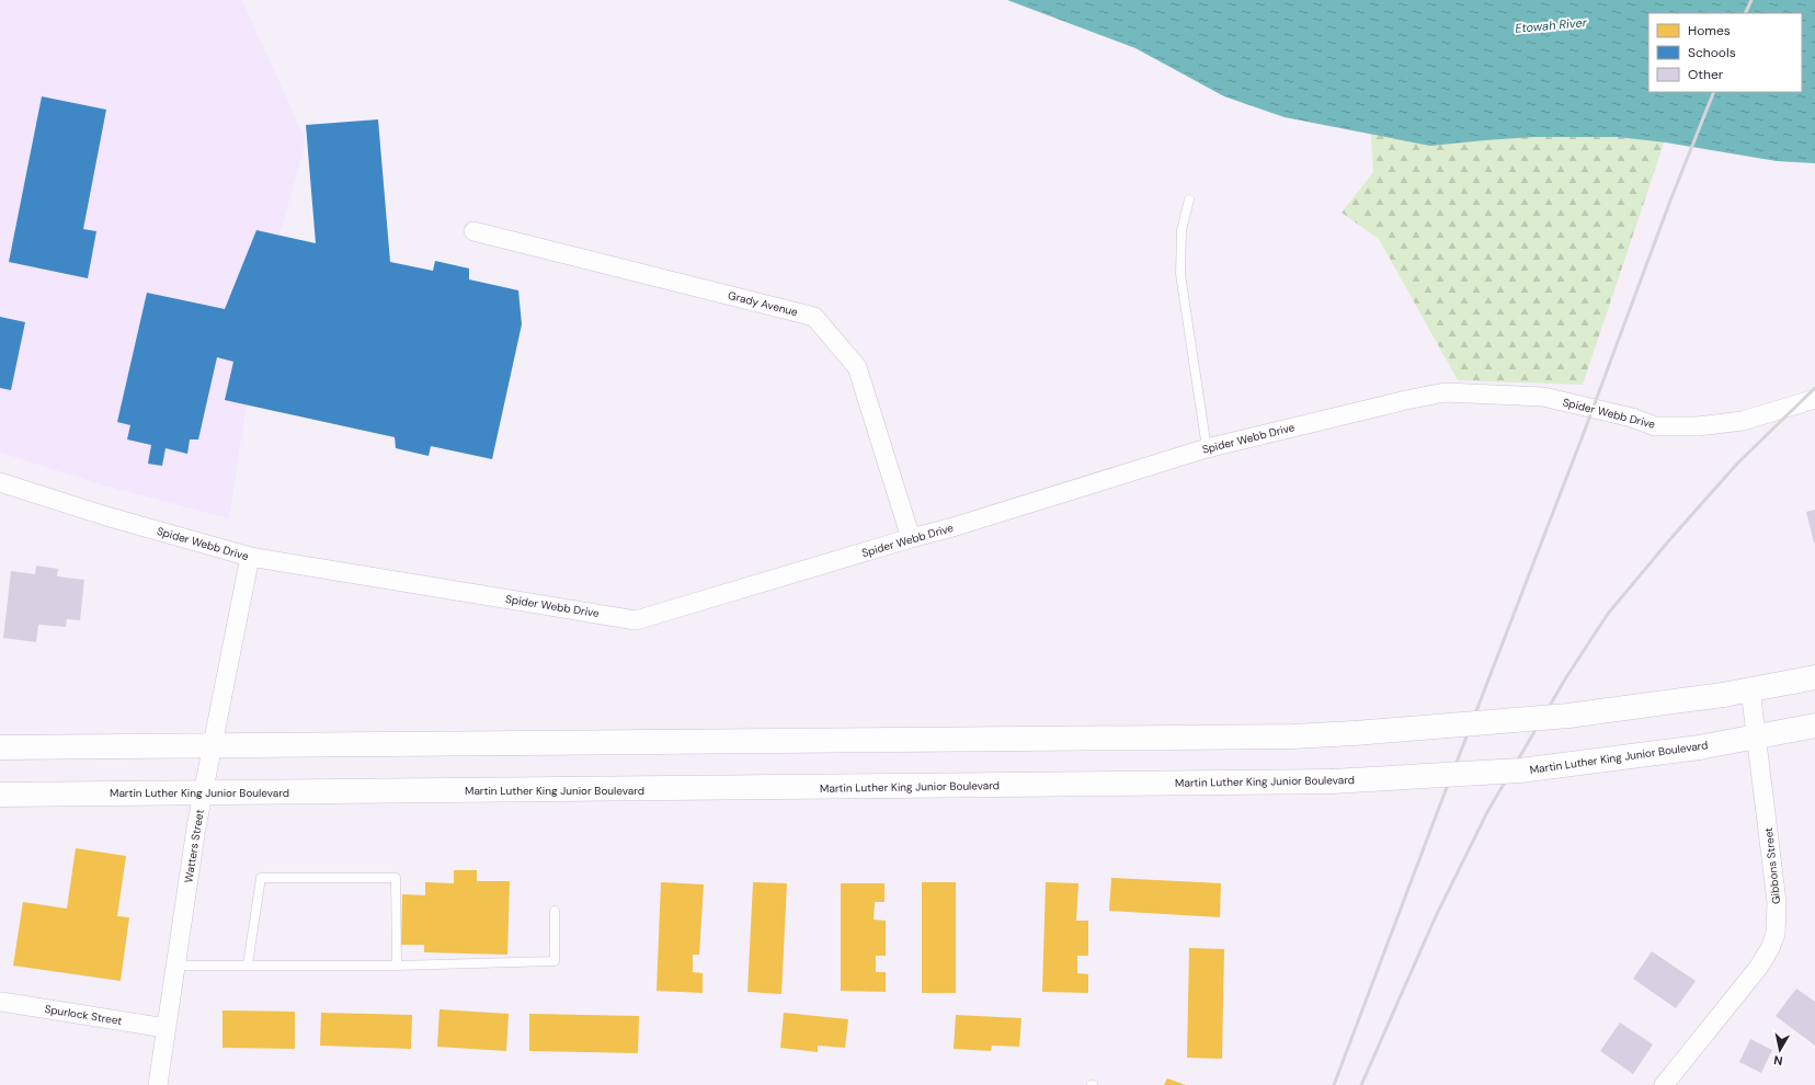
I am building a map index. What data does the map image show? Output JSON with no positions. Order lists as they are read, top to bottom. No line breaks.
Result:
{"streets":{"main road":["Martin Luther King Junior Boulevard"],"street":["Grady Avenue","Spider Webb Drive","Watters Street","Gibbons Street","Spurlock Street"]},"crossings":[["Grady Avenue","Spider Webb Drive"],["Spider Webb Drive","Watters Street"],["Martin Luther King Junior Boulevard","Watters Street"],["Martin Luther King Junior Boulevard","Gibbons Street"],["Watters Street","Spurlock Street"]],"water":["Etowah River"],"legend":["Homes","Schools","Other"],"north":"bottom"}
